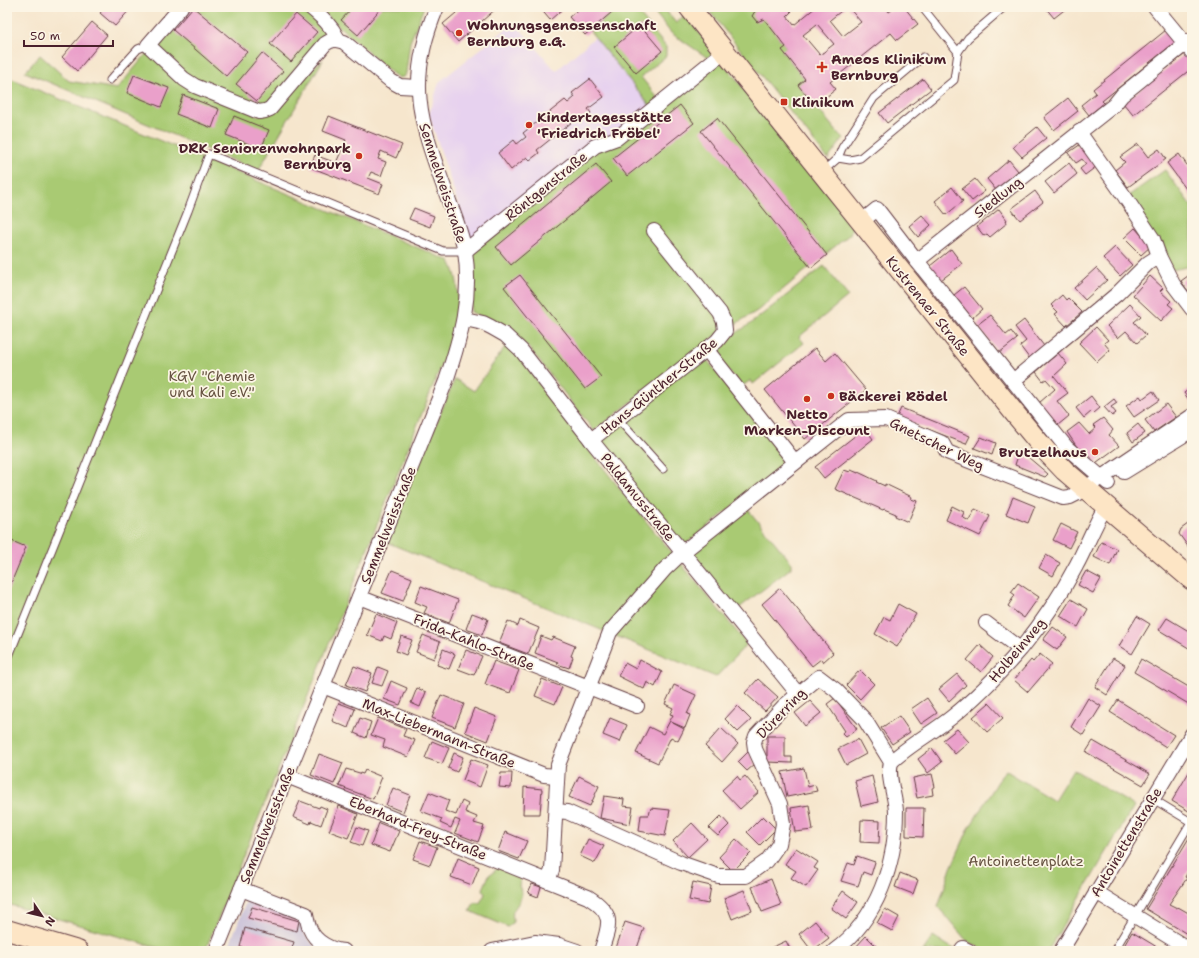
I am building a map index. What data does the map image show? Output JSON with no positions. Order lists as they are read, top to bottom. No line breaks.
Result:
{"streets":{"street":["Semmelweisstraße","Röntgenstraße","Siedlung","Kustrenaer Straße","Hans-Günther-Straße","Gnetscher Weg","Paldamusstraße","Frida-Kahlo-Straße","Holbeinweg","Dürerring","Max-Liebermann-Straße","Eberhard-Frey-Straße","Antoinettenstraße"]},"crossings":[["Semmelweisstraße","Röntgenstraße"],["Semmelweisstraße","Paldamusstraße"],["Semmelweisstraße","Frida-Kahlo-Straße"],["Semmelweisstraße","Max-Liebermann-Straße"],["Semmelweisstraße","Eberhard-Frey-Straße"],["Röntgenstraße","Kustrenaer Straße"],["Kustrenaer Straße","Gnetscher Weg"],["Kustrenaer Straße","Holbeinweg"],["Hans-Günther-Straße","Paldamusstraße"],["Gnetscher Weg","Paldamusstraße"],["Gnetscher Weg","Frida-Kahlo-Straße"],["Gnetscher Weg","Holbeinweg"],["Gnetscher Weg","Dürerring"],["Gnetscher Weg","Max-Liebermann-Straße"],["Gnetscher Weg","Eberhard-Frey-Straße"],["Paldamusstraße","Dürerring"],["Holbeinweg","Dürerring"]],"parks":["KGV \"Chemie und Kali e.V.\"","Antoinettenplatz"],"places":{"other":["Wohnungsgenossenschaft Bernburg e.G.","Kindertagesstätte 'Friedrich Fröbel'","DRK Seniorenwohnpark Bernburg","Bäckerei Rödel","Netto Marken-Discount","Brutzelhaus"],"health":["Ameos Klinikum Bernburg"],"transit":["Klinikum"]},"scale_bar":"50 m","north":"bottom right"}
